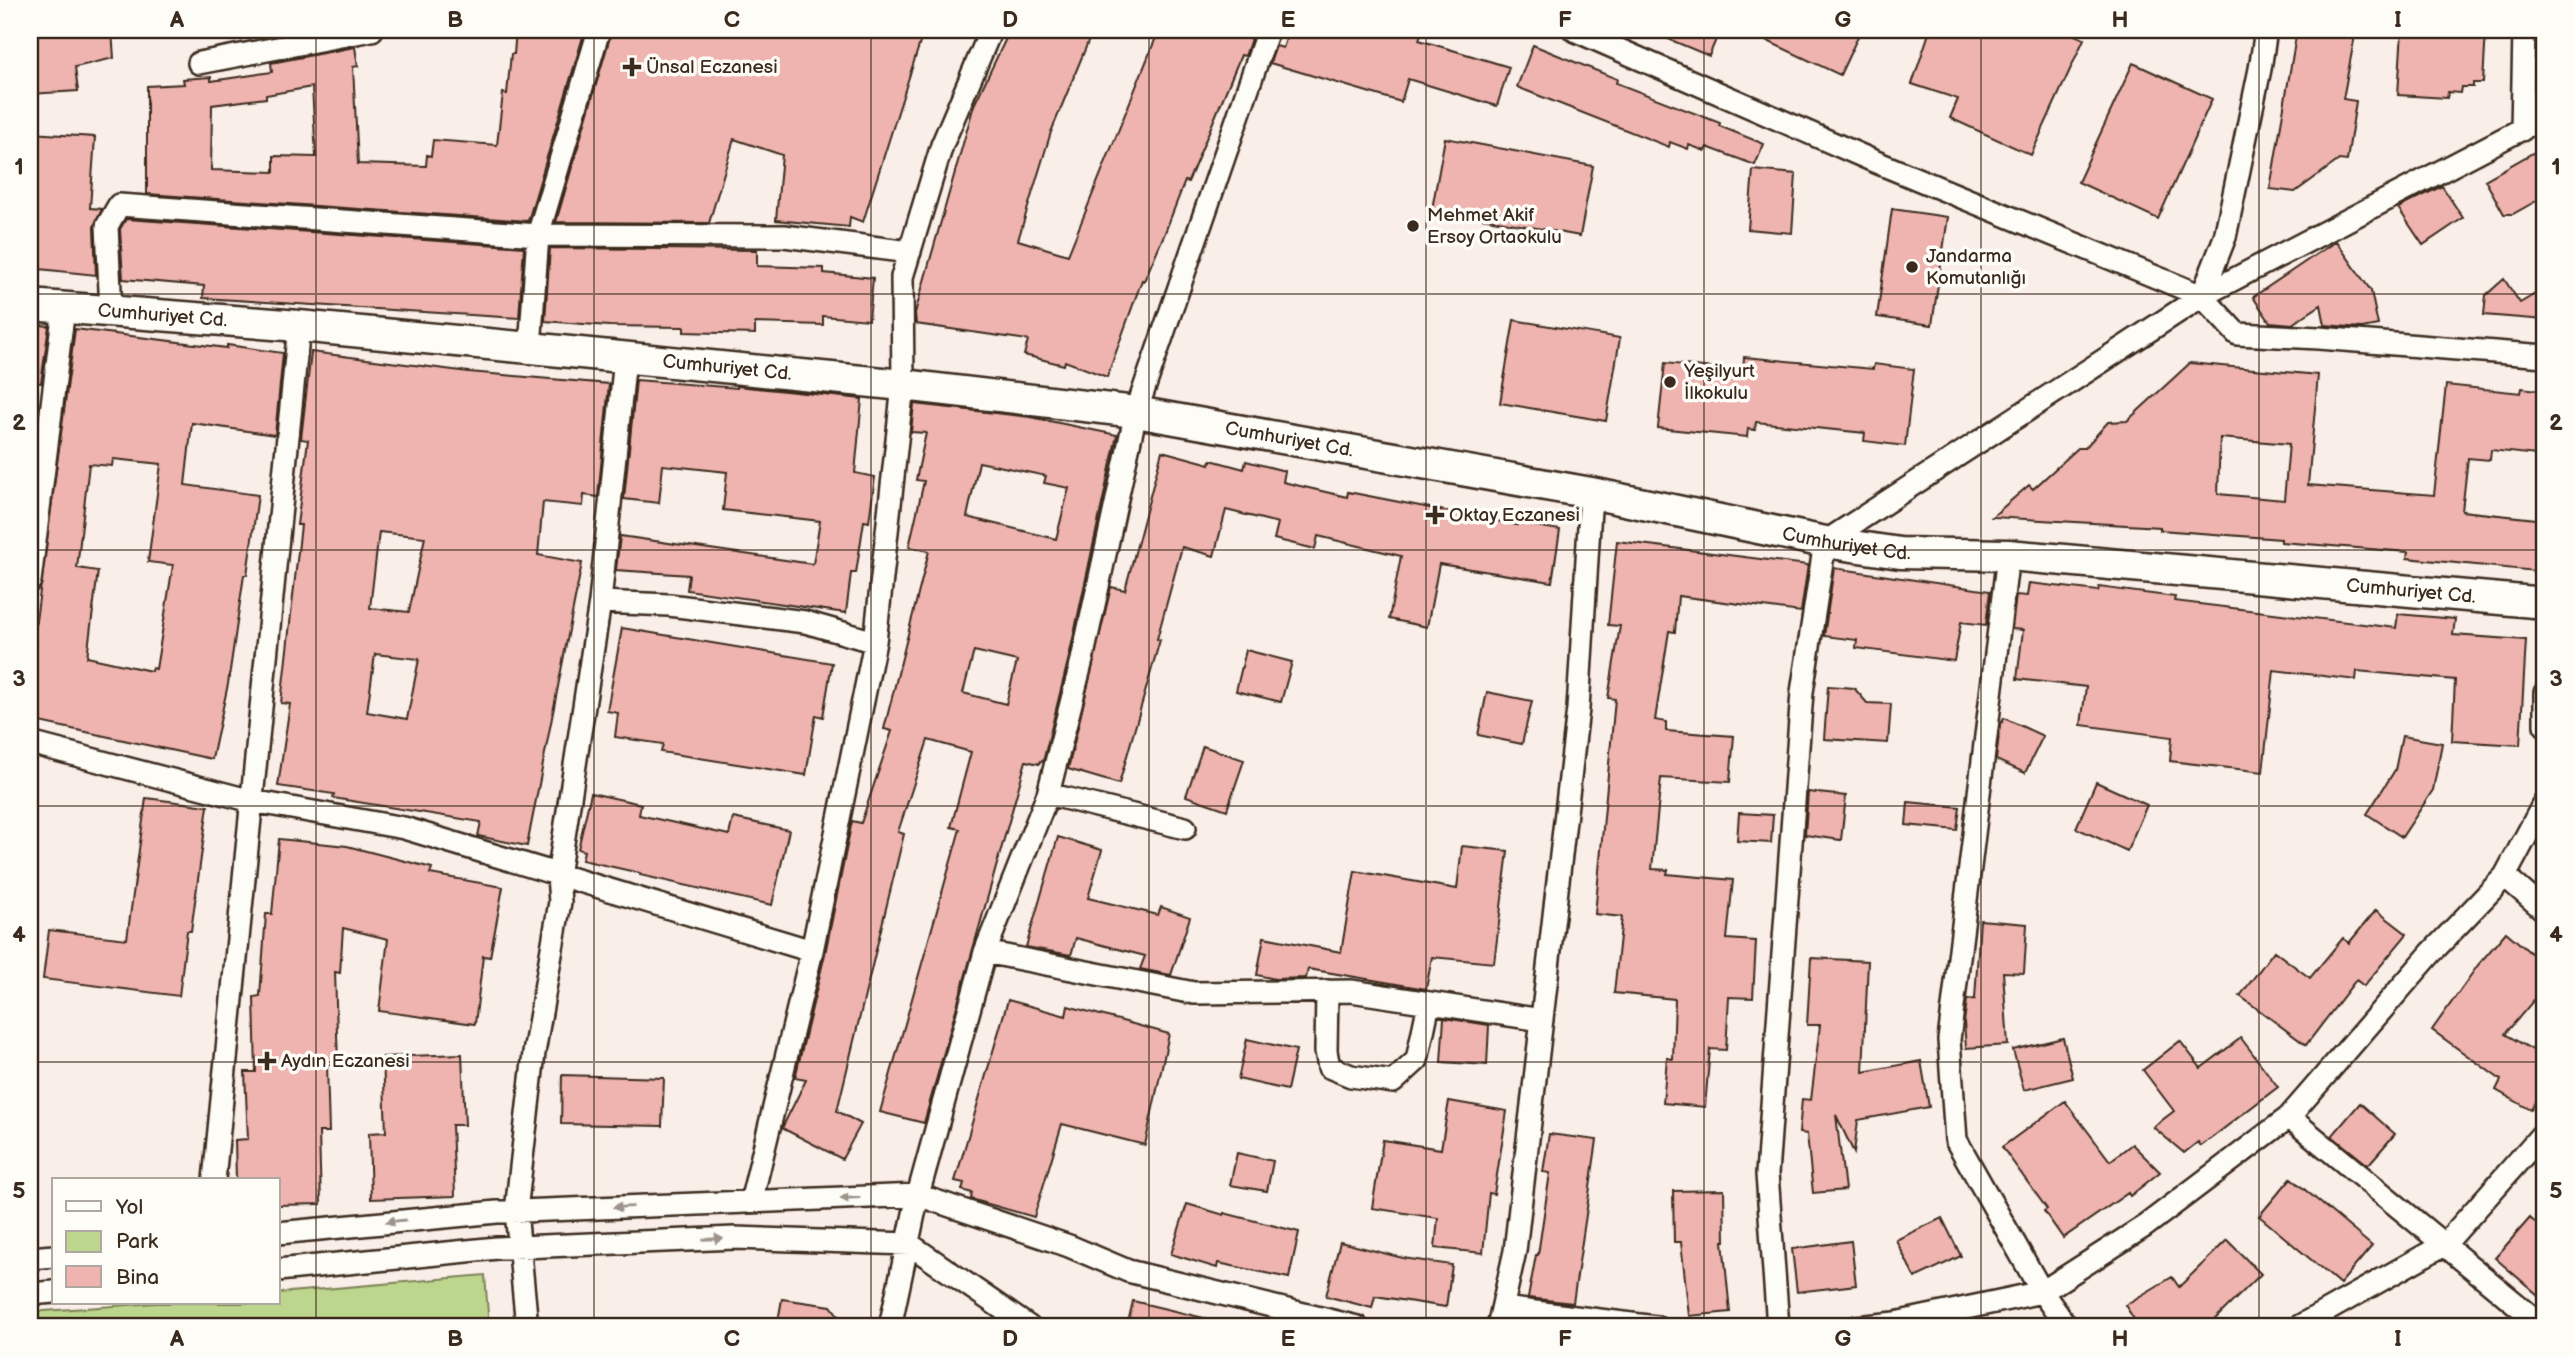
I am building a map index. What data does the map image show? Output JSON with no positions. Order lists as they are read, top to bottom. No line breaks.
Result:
{"streets":{"main road":["Cumhuriyet Cd."]},"places":{"health":["Ünsal Eczanesi","Oktay Eczanesi","Aydın Eczanesi"],"other":["Mehmet Akif Ersoy Ortaokulu","Jandarma Komutanlığı","Yeşilyurt İlkokulu"]},"legend":["Yol","Park","Bina"],"grid":{"columns":["A","B","C","D","E","F","G","H","I"],"rows":["1","2","3","4","5"]}}
